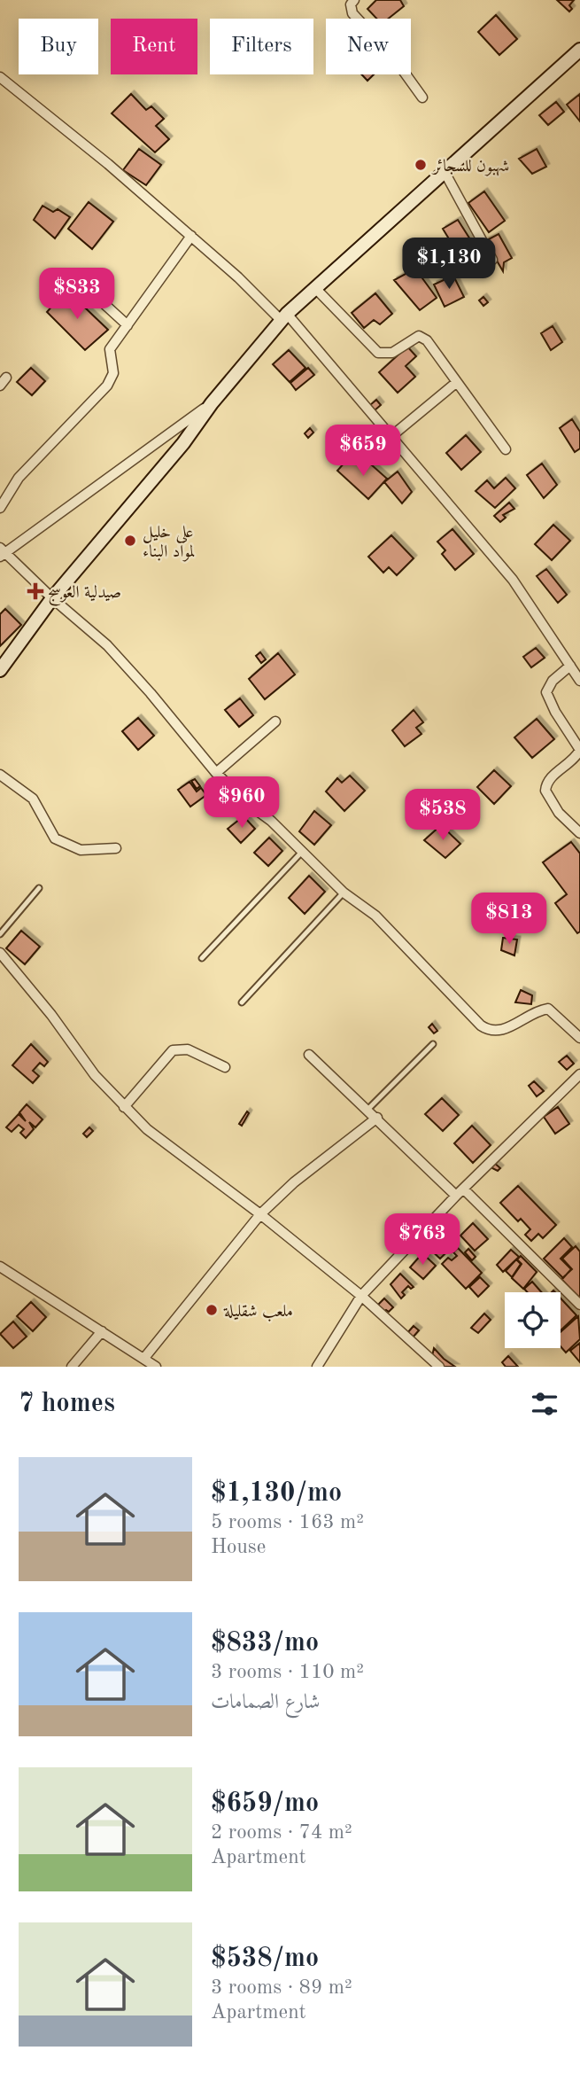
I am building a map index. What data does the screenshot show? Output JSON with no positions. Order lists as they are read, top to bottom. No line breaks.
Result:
{"places":{"other":["شهبون للسجائر","علي خليل لمواد البناء","ملعب شقليلة"],"health":["صيدلية العوسج"]},"page":{"chip":["Buy","Rent","Filters","New"],"price":["$1,130","$833","$659","$960","$538","$813","$763"],"heading":"7 homes","list":[{"name":"$1,130/mo","note":"5 rooms · 163 m² · House"},{"name":"$833/mo","note":"3 rooms · 110 m² · شارع الصمامات"},{"name":"$659/mo","note":"2 rooms · 74 m² · Apartment"},{"name":"$538/mo","note":"3 rooms · 89 m² · Apartment"}]}}
